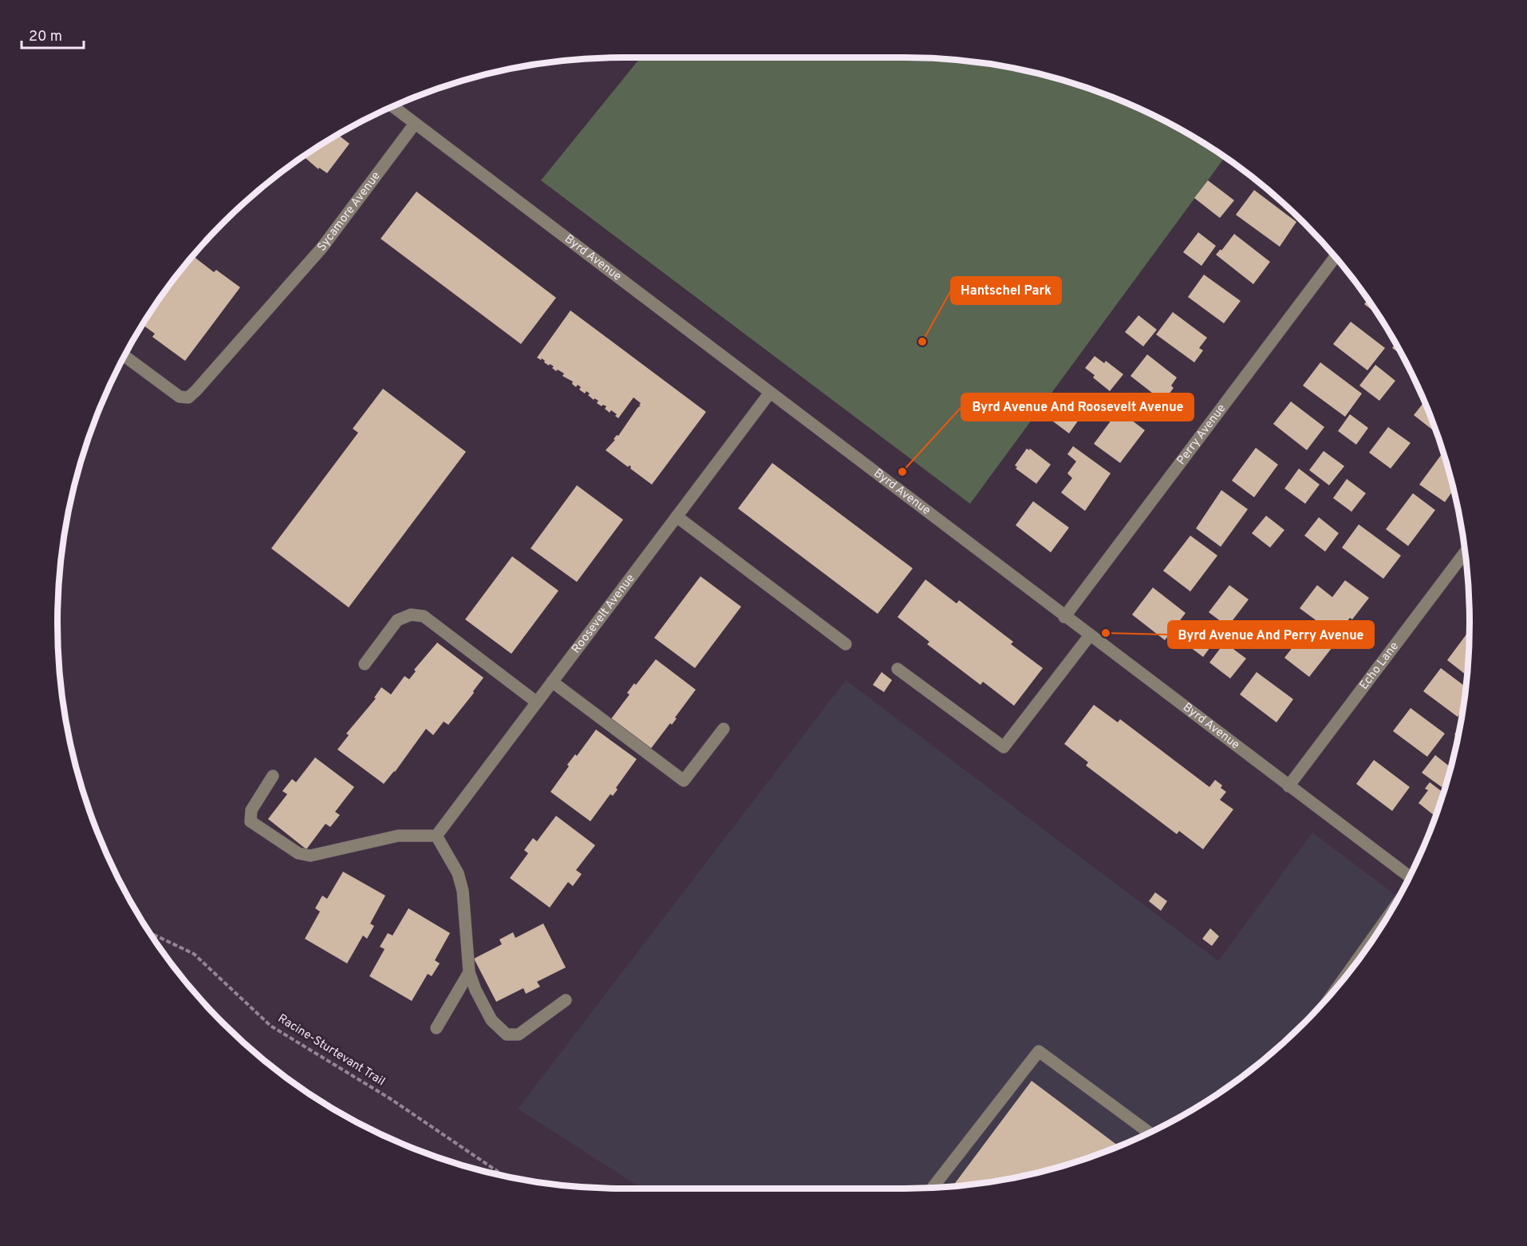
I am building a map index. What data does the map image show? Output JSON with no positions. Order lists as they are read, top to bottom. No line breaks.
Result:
{"streets":{"street":["Sycamore Avenue","Byrd Avenue","Perry Avenue","Roosevelt Avenue","Echo Lane"],"path":["Racine-Sturtevant Trail"]},"crossings":[["Sycamore Avenue","Byrd Avenue"],["Byrd Avenue","Perry Avenue"],["Byrd Avenue","Roosevelt Avenue"],["Byrd Avenue","Echo Lane"]],"places":["Hantschel Park","Byrd Avenue And Roosevelt Avenue","Byrd Avenue And Perry Avenue"],"scale_bar":"20 m"}
